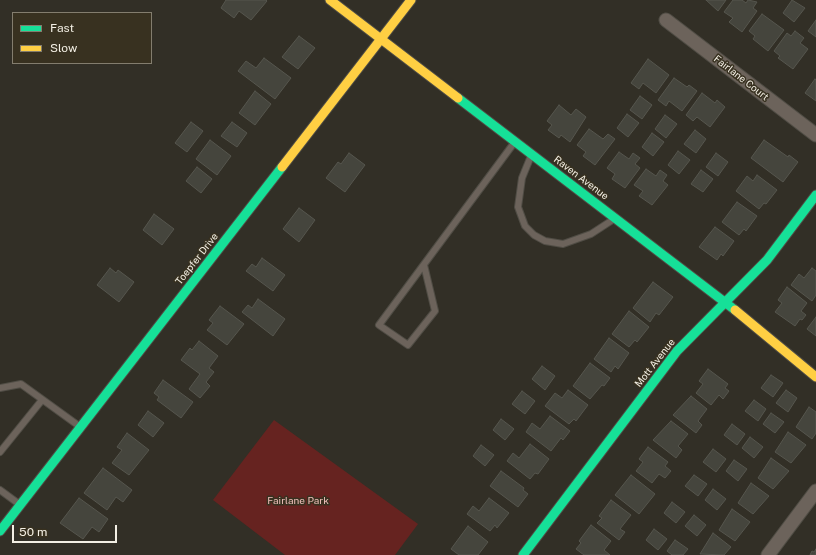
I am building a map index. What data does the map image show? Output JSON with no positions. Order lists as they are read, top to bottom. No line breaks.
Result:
{"streets":{"street":["Fairlane Court","Raven Avenue","Toepfer Drive","Mott Avenue"]},"crossings":[["Raven Avenue","Toepfer Drive"],["Raven Avenue","Mott Avenue"]],"parks":["Fairlane Park"],"legend":["Fast","Slow"],"scale_bar":"50 m"}
